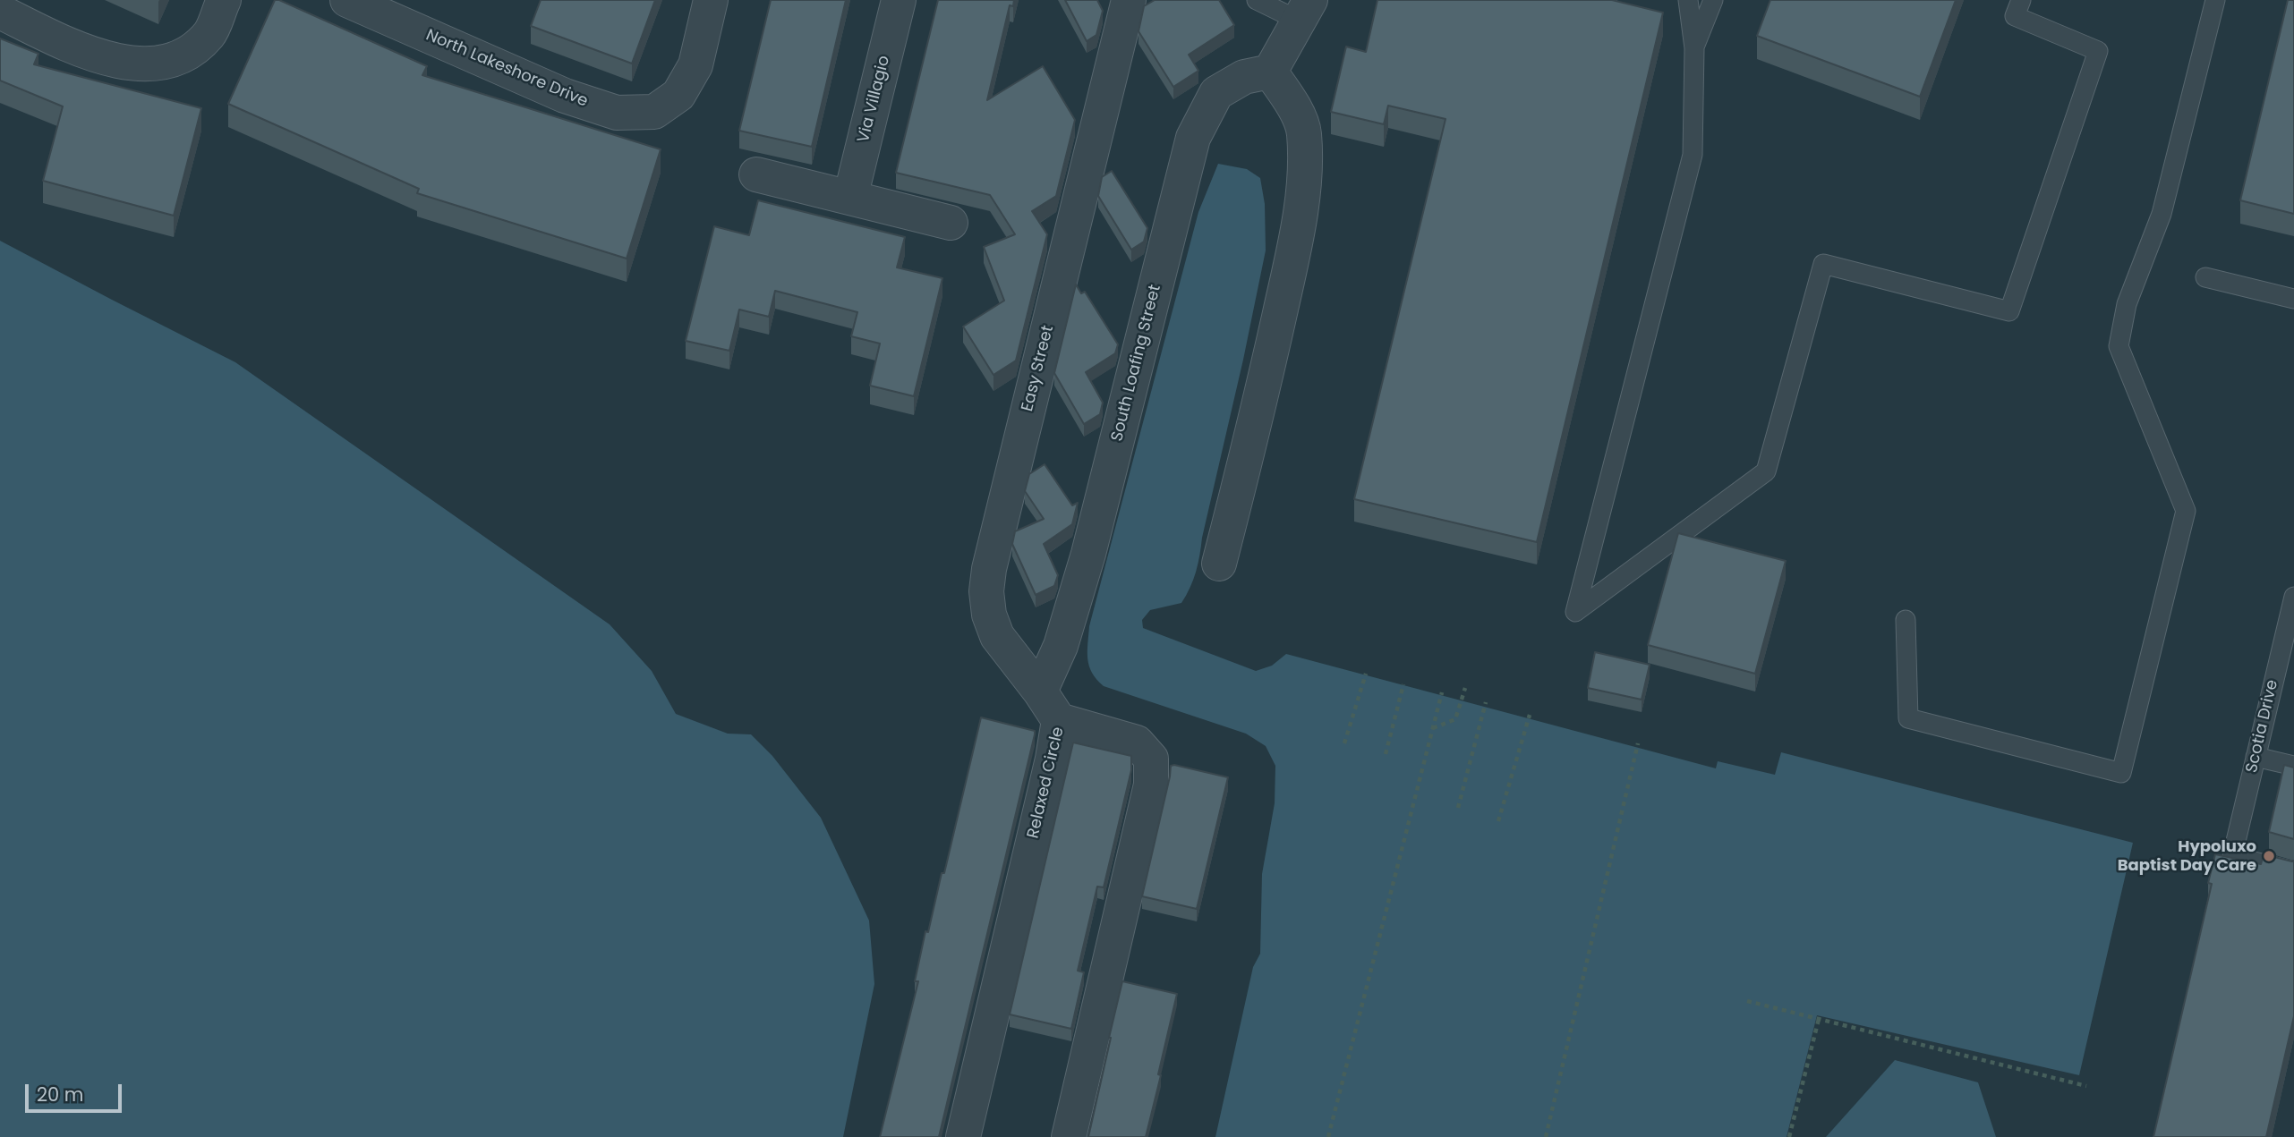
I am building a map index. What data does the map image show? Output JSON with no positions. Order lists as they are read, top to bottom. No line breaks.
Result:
{"streets":{"street":["North Lakeshore Drive","Via Villagio","South Loafing Street","Easy Street","Relaxed Circle"],"lane":["Scotia Drive"]},"crossings":[["South Loafing Street","Easy Street"],["Easy Street","Relaxed Circle"]],"places":["Hypoluxo Baptist Day Care"],"scale_bar":"20 m"}
